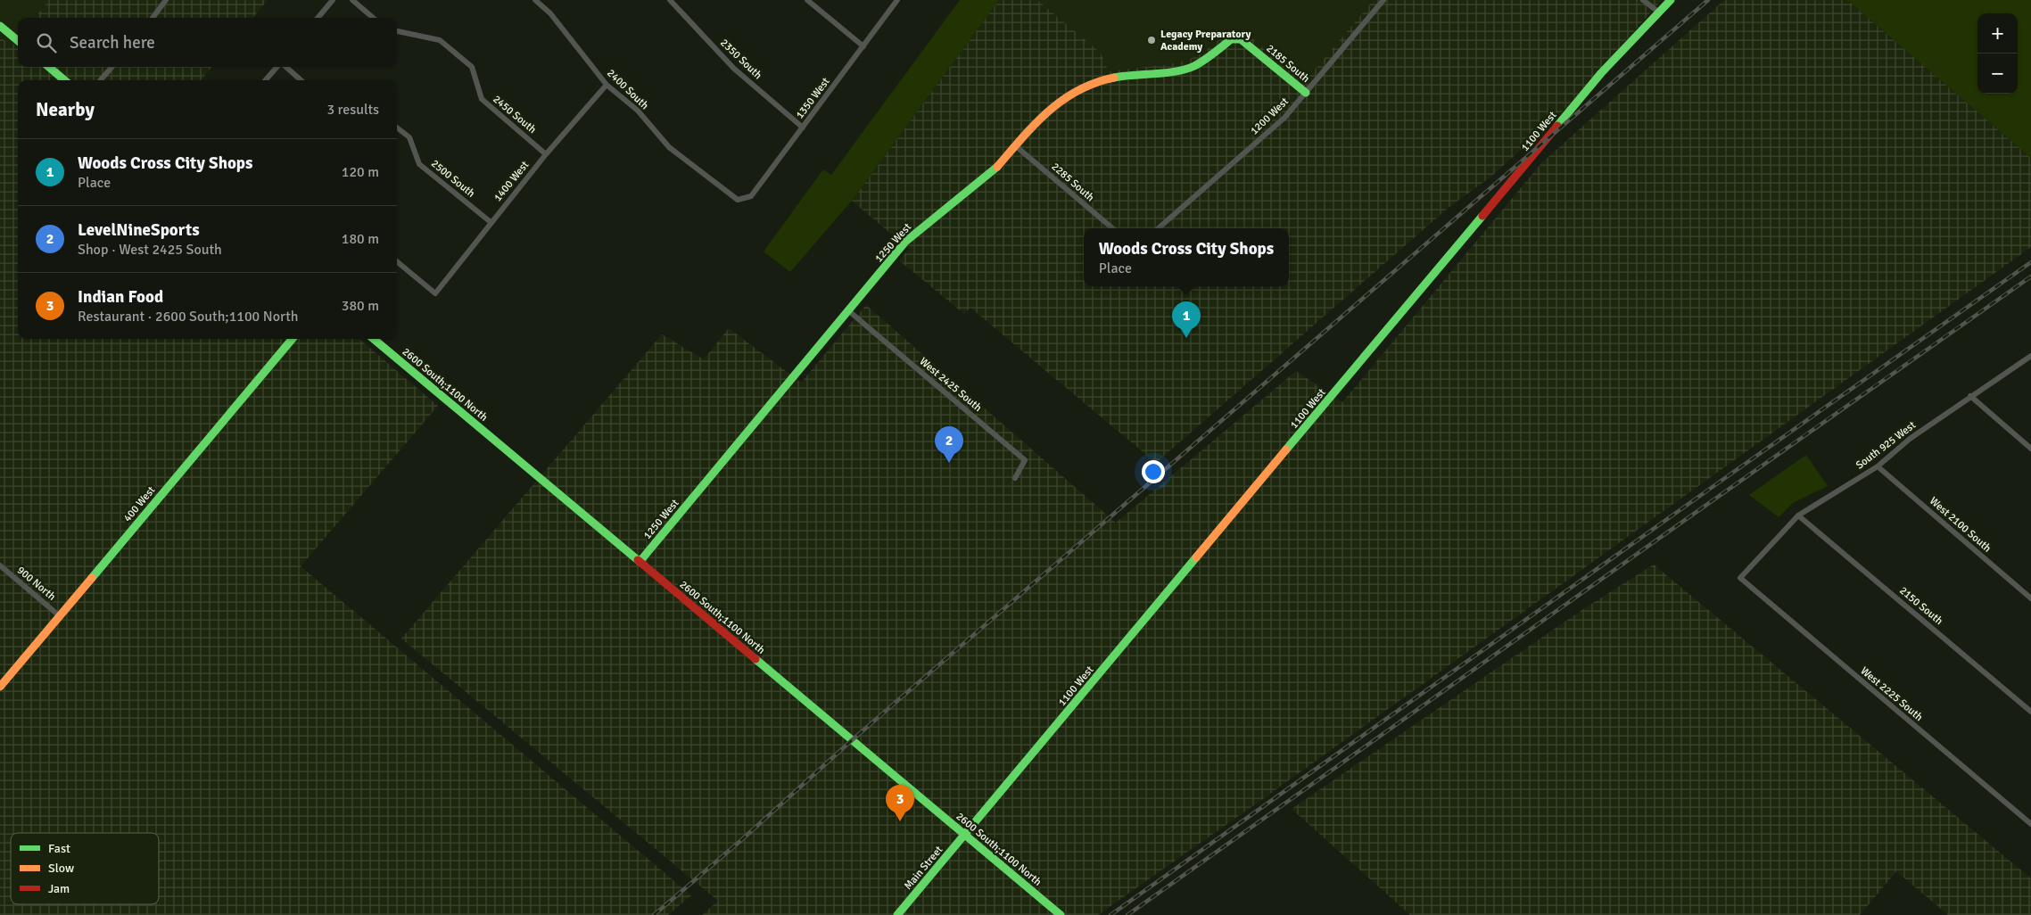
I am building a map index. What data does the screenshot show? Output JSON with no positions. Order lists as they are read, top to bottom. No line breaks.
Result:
{"streets":{"street":["2350 South","2185 South","2400 South","1350 West","2450 South","1200 West","1100 West","2500 South","1400 West","2285 South","1250 West","2600 South;1100 North","West 2425 South","South 925 West","400 West","West 2100 South","900 North","2150 South","West 2225 South","Main Street"]},"crossings":[["2350 South","1350 West"],["2185 South","1200 West"],["2185 South","1250 West"],["2400 South","1350 West"],["2400 South","1400 West"],["2450 South","1400 West"],["1100 West","2600 South;1100 North"],["1100 West","Main Street"],["2500 South","1400 West"],["2285 South","1250 West"],["1250 West","2600 South;1100 North"],["1250 West","West 2425 South"],["2600 South;1100 North","Main Street"],["South 925 West","West 2100 South"],["South 925 West","2150 South"],["South 925 West","West 2225 South"],["400 West","900 North"]],"places":["Legacy Preparatory Academy"],"legend":["Fast","Slow","Jam"],"page":{"map_buttons":["+","−"],"search":"Search here","heading":["Nearby","3 results"],"list":[{"mark":"1","name":"Woods Cross City Shops","note":"Place","value":"120 m"},{"mark":"2","name":"LevelNineSports","note":"Shop · West 2425 South","value":"180 m"},{"mark":"3","name":"Indian Food","note":"Restaurant · 2600 South;1100 North","value":"380 m"}],"popup":["Woods Cross City Shops","Place"],"pins":["1","2","3"]}}
